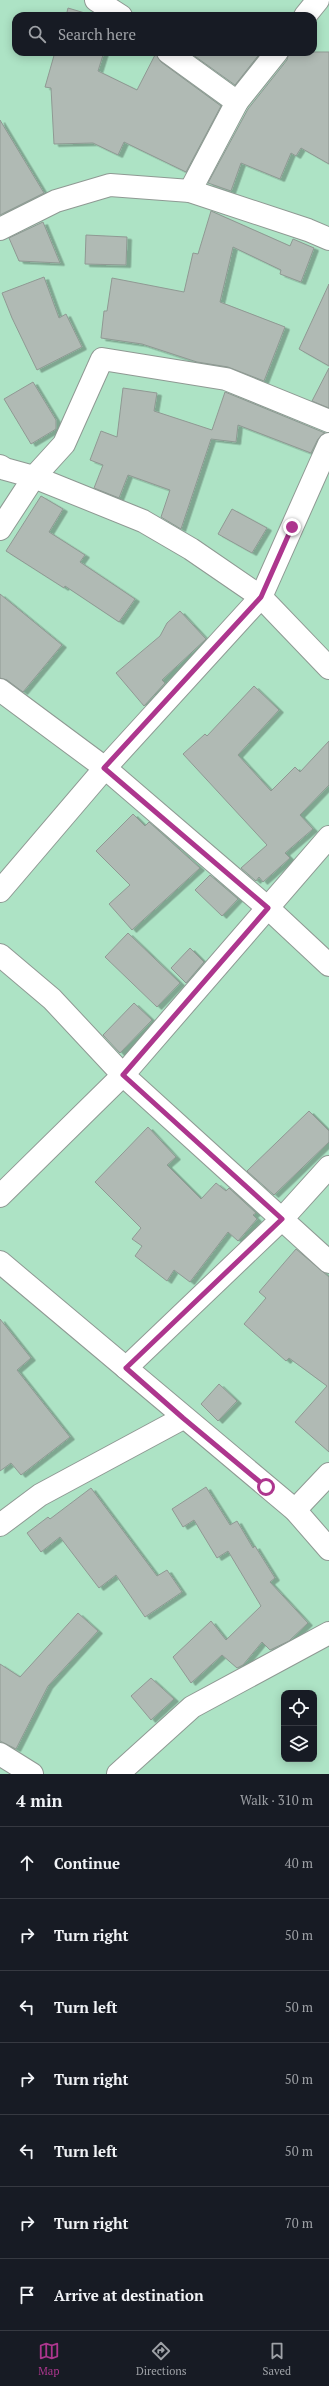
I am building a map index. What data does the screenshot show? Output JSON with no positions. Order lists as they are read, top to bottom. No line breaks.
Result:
{"page":{"search":"Search here","heading":["4 min","Walk · 310 m"],"list":[["Continue","40 m"],["Turn right","50 m"],["Turn left","50 m"],["Turn right","50 m"],["Turn left","50 m"],["Turn right","70 m"],"Arrive at destination"],"nav":["Map","Directions","Saved"]}}
